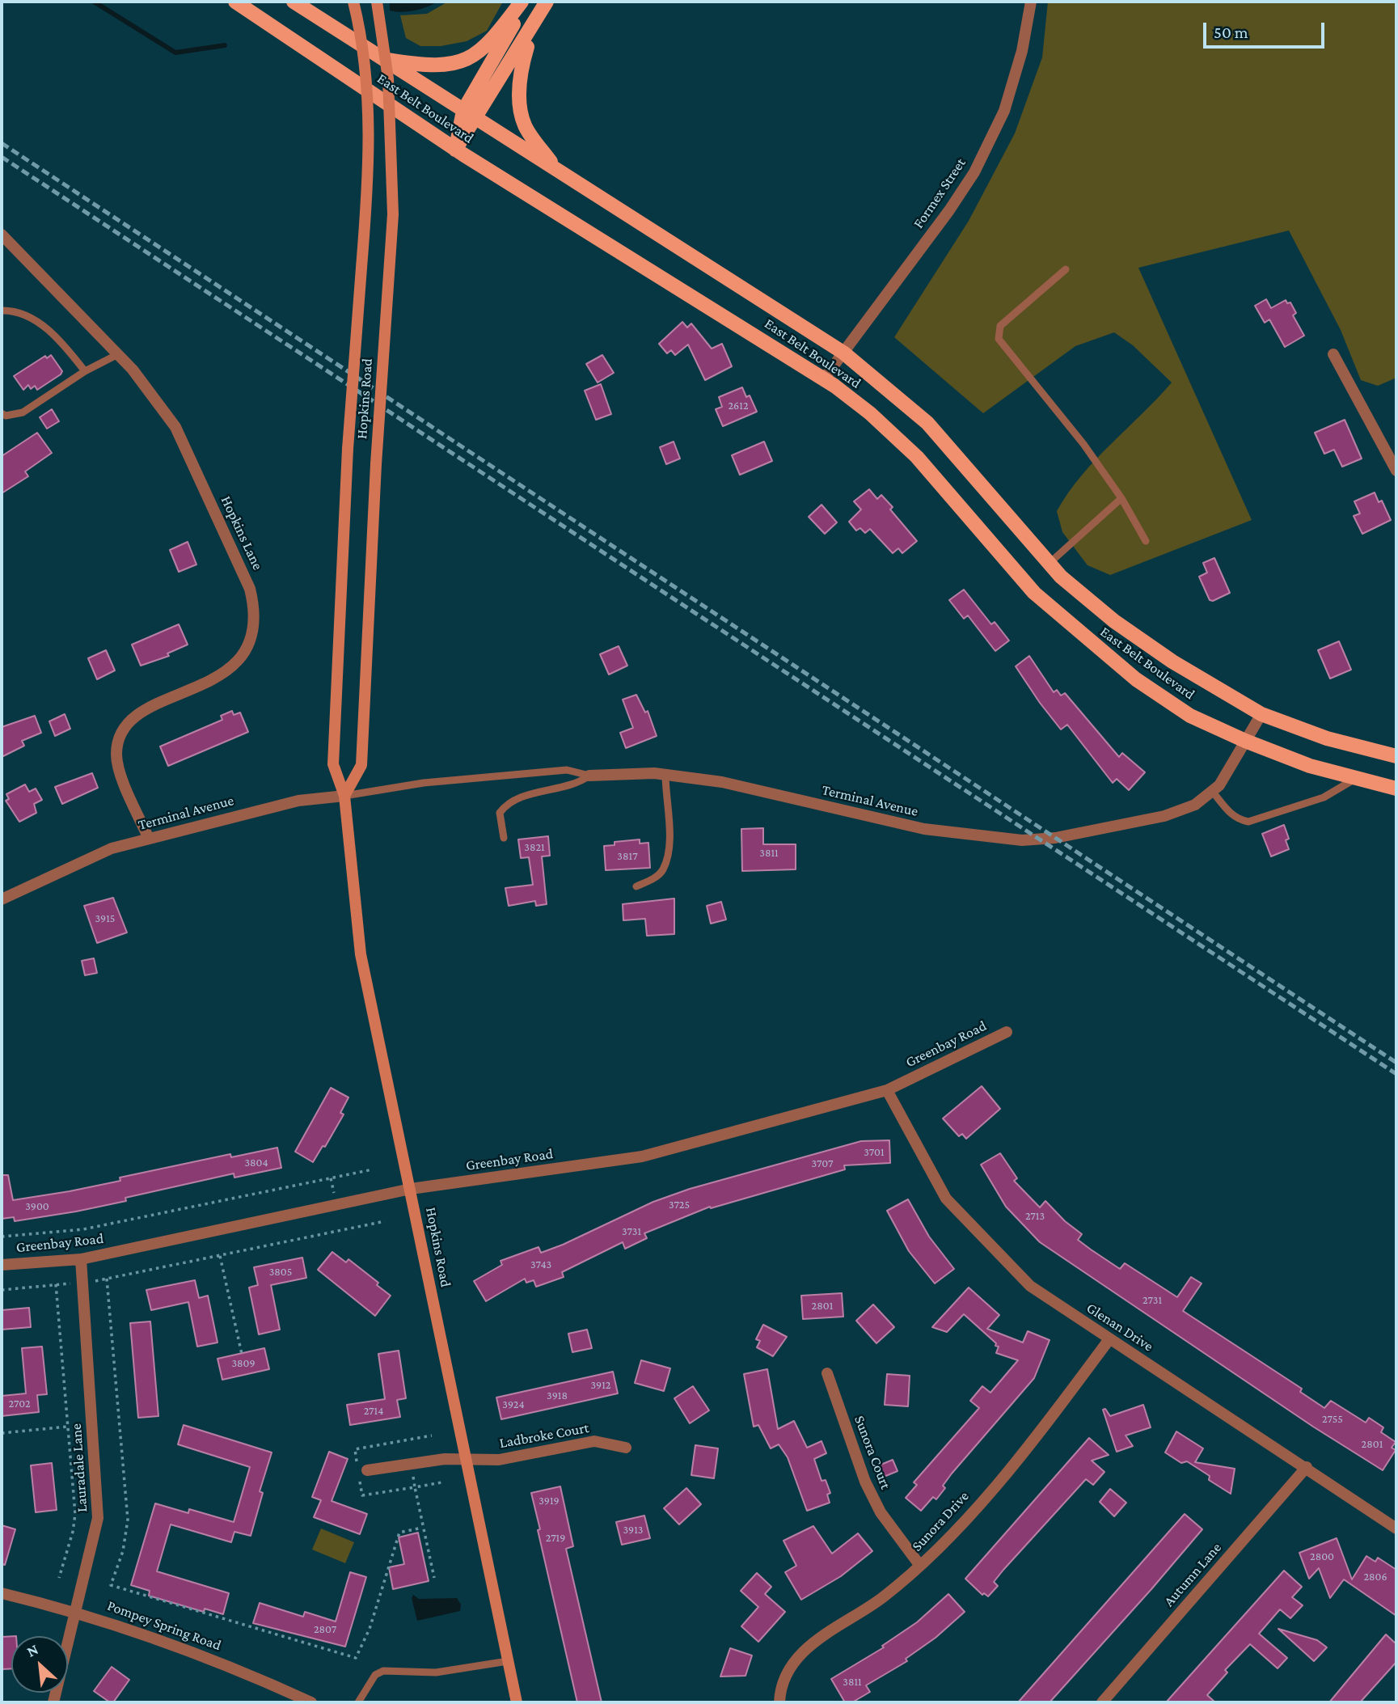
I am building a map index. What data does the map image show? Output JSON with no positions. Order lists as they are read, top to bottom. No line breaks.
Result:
{"streets":{"main road":["East Belt Boulevard","Hopkins Road"],"street":["Formex Street","Hopkins Lane","Terminal Avenue","Greenbay Road","Glenan Drive","Ladbroke Court","Sunora Court","Lauradale Lane","Sunora Drive","Autumn Lane","Pompey Spring Road"]},"crossings":[["East Belt Boulevard","Formex Street"],["East Belt Boulevard","Terminal Avenue"],["Hopkins Road","Terminal Avenue"],["Hopkins Road","Greenbay Road"],["Hopkins Road","Ladbroke Court"],["Hopkins Lane","Terminal Avenue"],["Greenbay Road","Glenan Drive"],["Greenbay Road","Lauradale Lane"],["Glenan Drive","Sunora Drive"],["Glenan Drive","Autumn Lane"],["Sunora Court","Sunora Drive"],["Lauradale Lane","Pompey Spring Road"]],"house_numbers":["2612","3821","3811","3817","3915","3701","3804","3707","3725","3900","2713","3731","3743","3805","2731","2801","3809","3912","3918","2702","3924","2714","2755","2801","3919","3913","2719","2800","2806","2807","3811"],"scale_bar":"50 m","north":"top left"}
